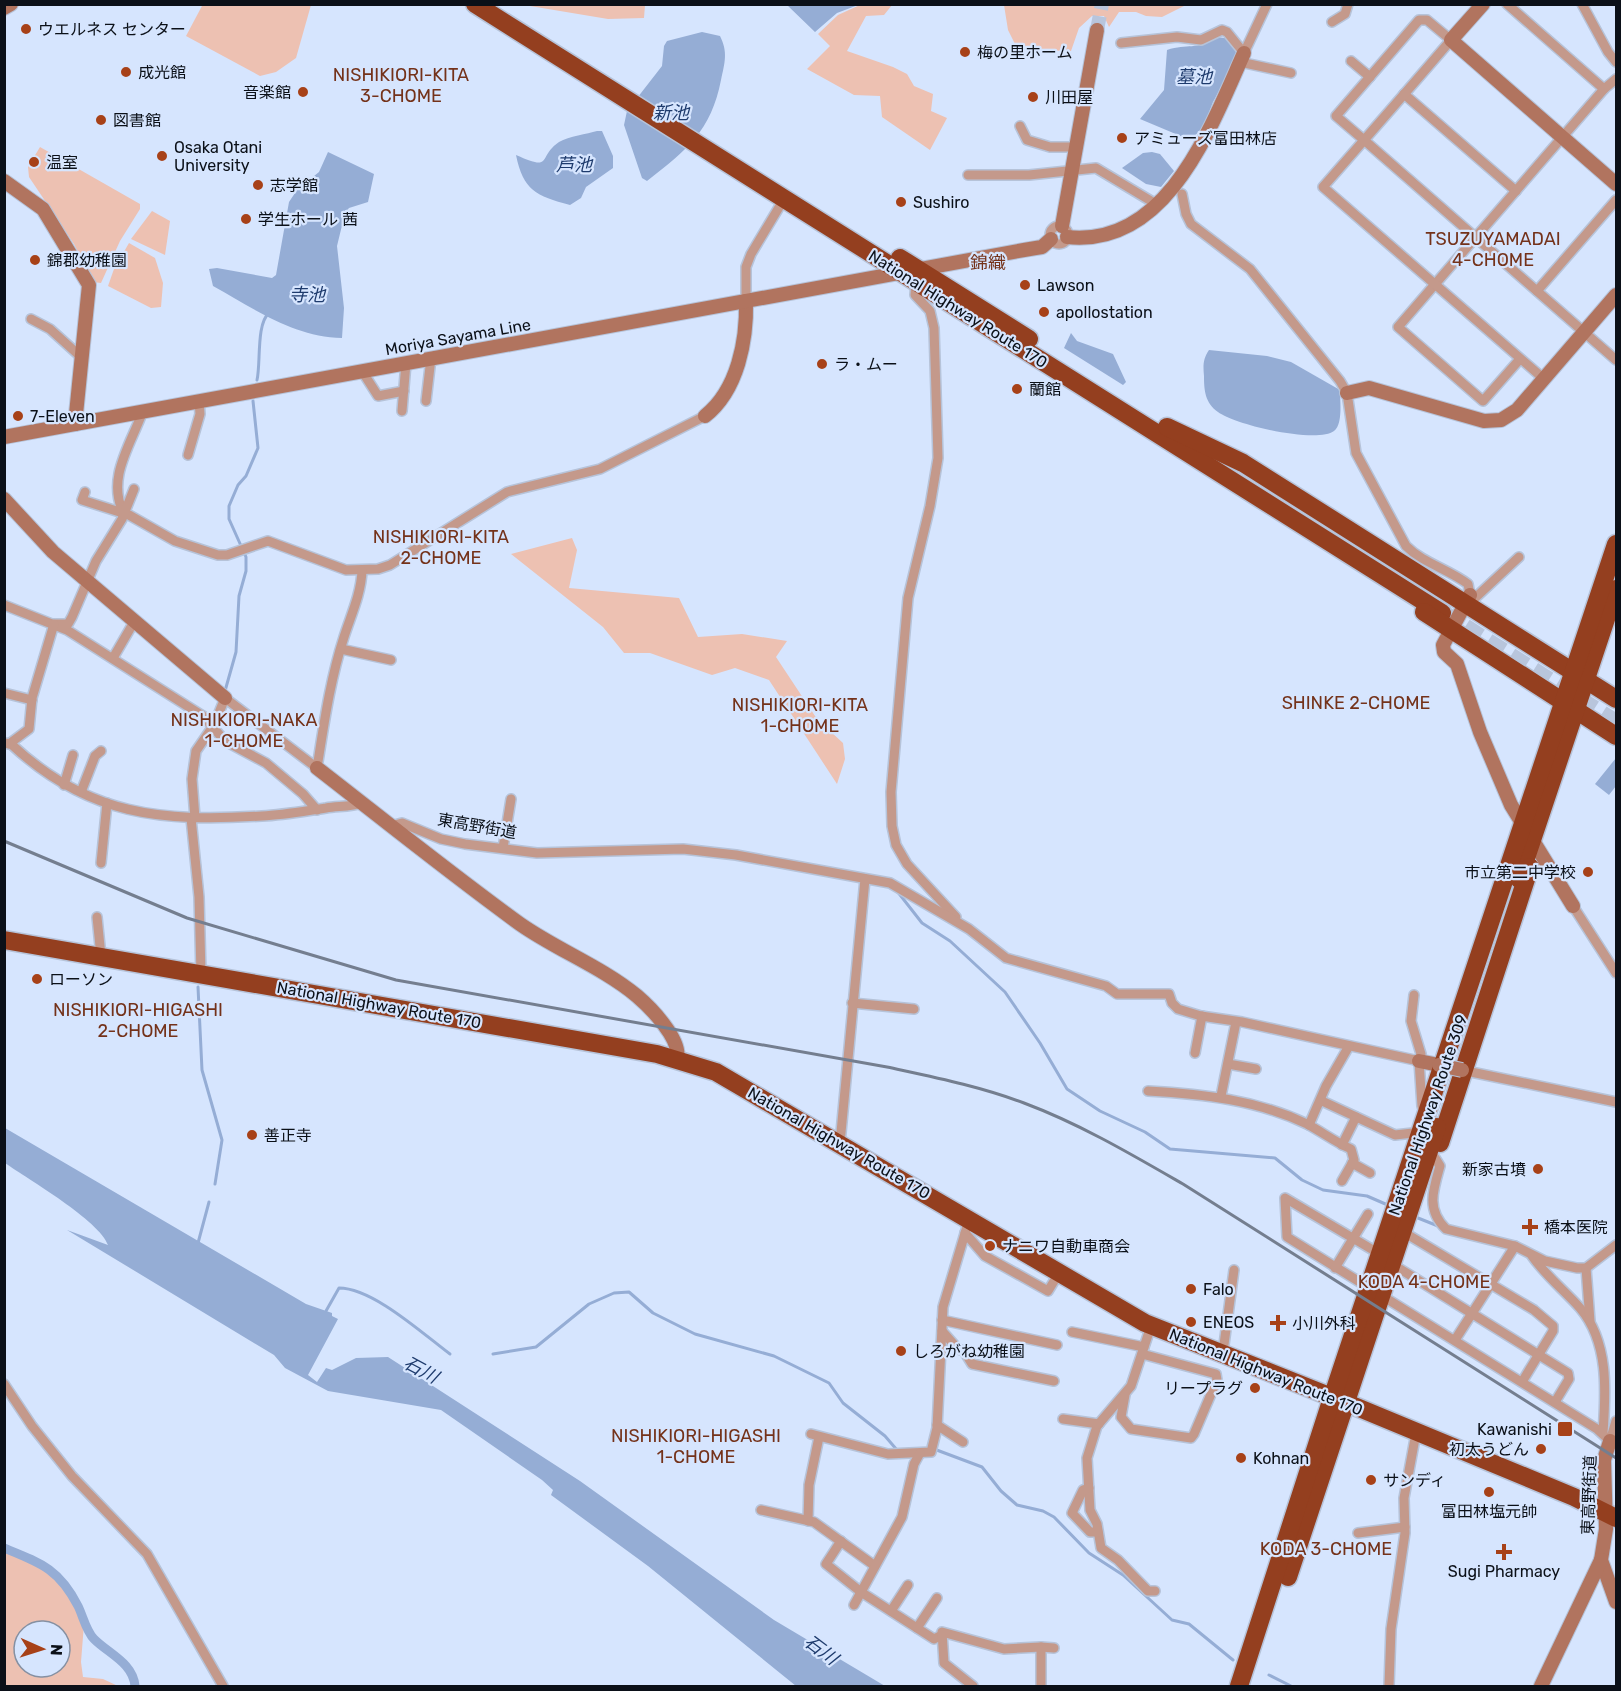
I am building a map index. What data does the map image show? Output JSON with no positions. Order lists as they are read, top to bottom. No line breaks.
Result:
{"streets":{"highway":["National Highway Route 170","National Highway Route 309"],"street":["Moriya Sayama Line","東高野街道"]},"crossings":[["National Highway Route 170","Moriya Sayama Line"],["National Highway Route 170","東高野街道"],["National Highway Route 170","National Highway Route 309"]],"districts":["NISHIKIORI-KITA 3-CHOME","TSUZUYAMADAI 4-CHOME","錦織","NISHIKIORI-KITA 2-CHOME","SHINKE 2-CHOME","NISHIKIORI-KITA 1-CHOME","NISHIKIORI-NAKA 1-CHOME","NISHIKIORI-HIGASHI 2-CHOME","KODA 4-CHOME","NISHIKIORI-HIGASHI 1-CHOME","KODA 3-CHOME"],"water":["墓池","新池","芦池","寺池","石川"],"places":{"other":["ウエルネス センター","梅の里ホーム","成光館","音楽館","川田屋","図書館","アミューズ富田林店","Osaka Otani University","温室","志学館","Sushiro","学生ホール 茜","錦郡幼稚園","Lawson","apollostation","ラ・ムー","蘭館","7-Eleven","市立第二中学校","ローソン","善正寺","新家古墳","ナニワ自動車商会","Falo","ENEOS","しろがね幼稚園","リープラグ","初太うどん","Kohnan","サンディ","富田林塩元帥"],"health":["橋本医院","小川外科","Sugi Pharmacy"],"transit":["Kawanishi"]},"north":"right"}
